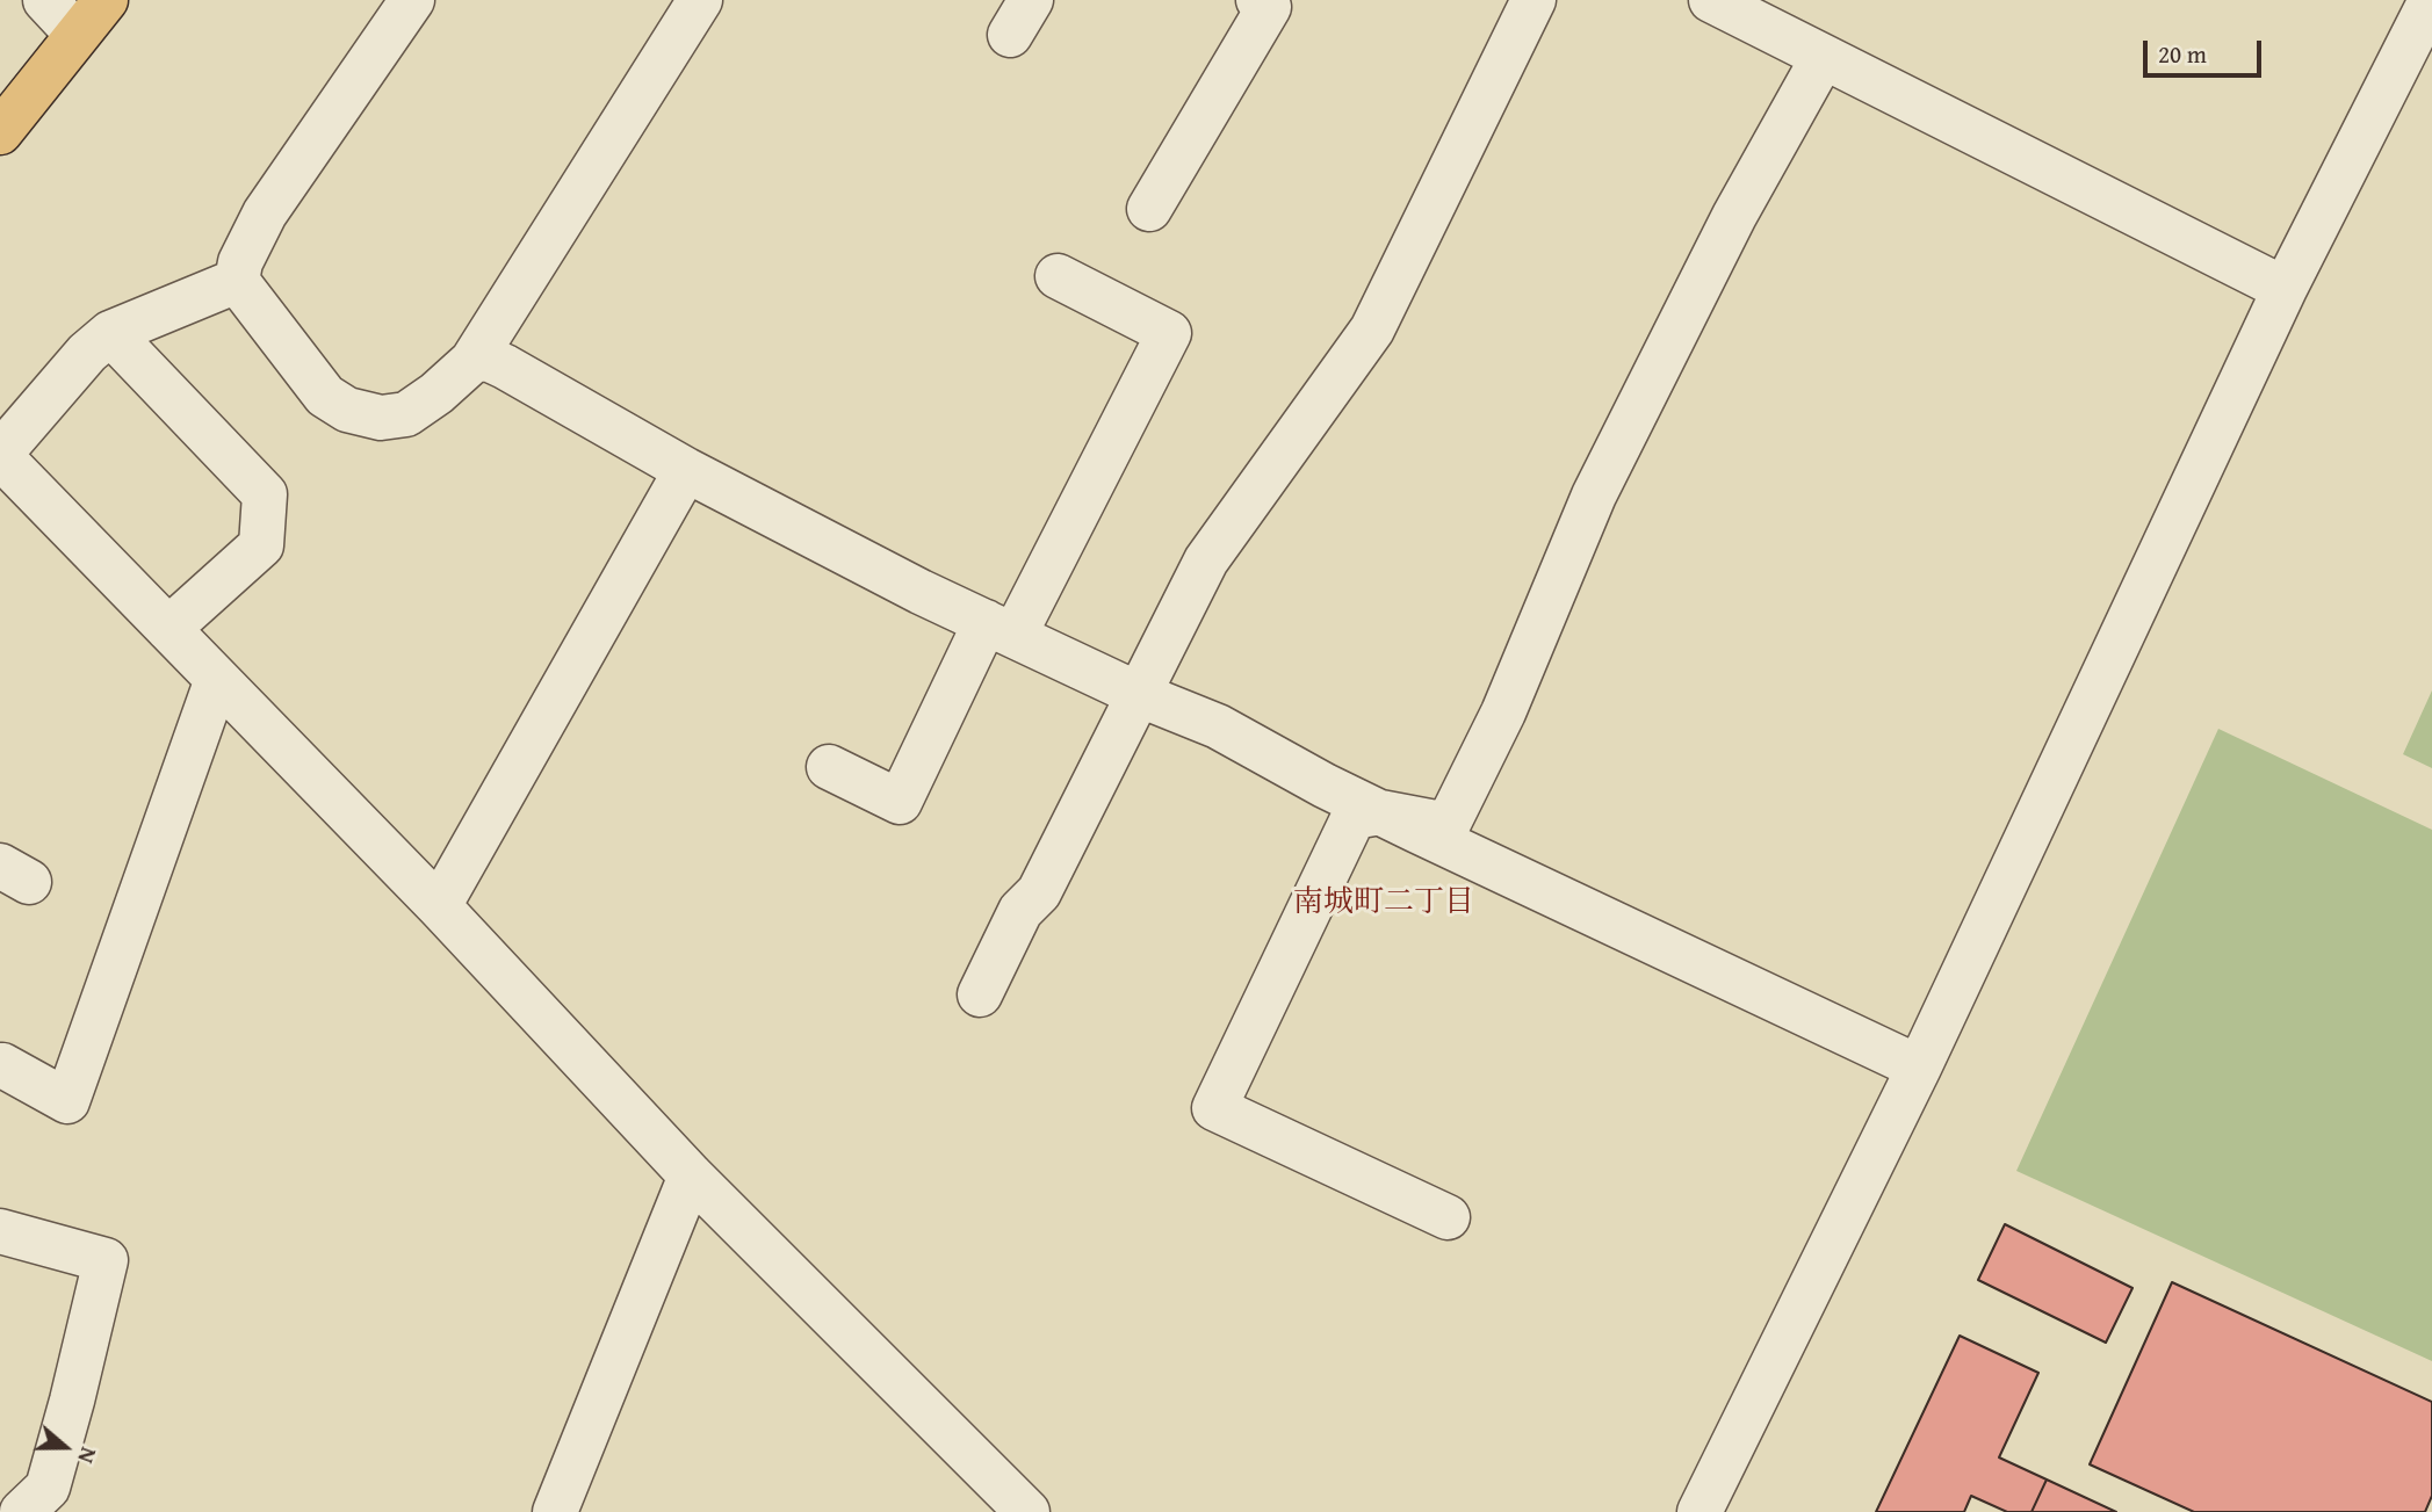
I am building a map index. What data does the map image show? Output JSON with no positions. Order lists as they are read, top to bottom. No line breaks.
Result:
{"districts":["南城町二丁目"],"scale_bar":"20 m","north":"right"}
